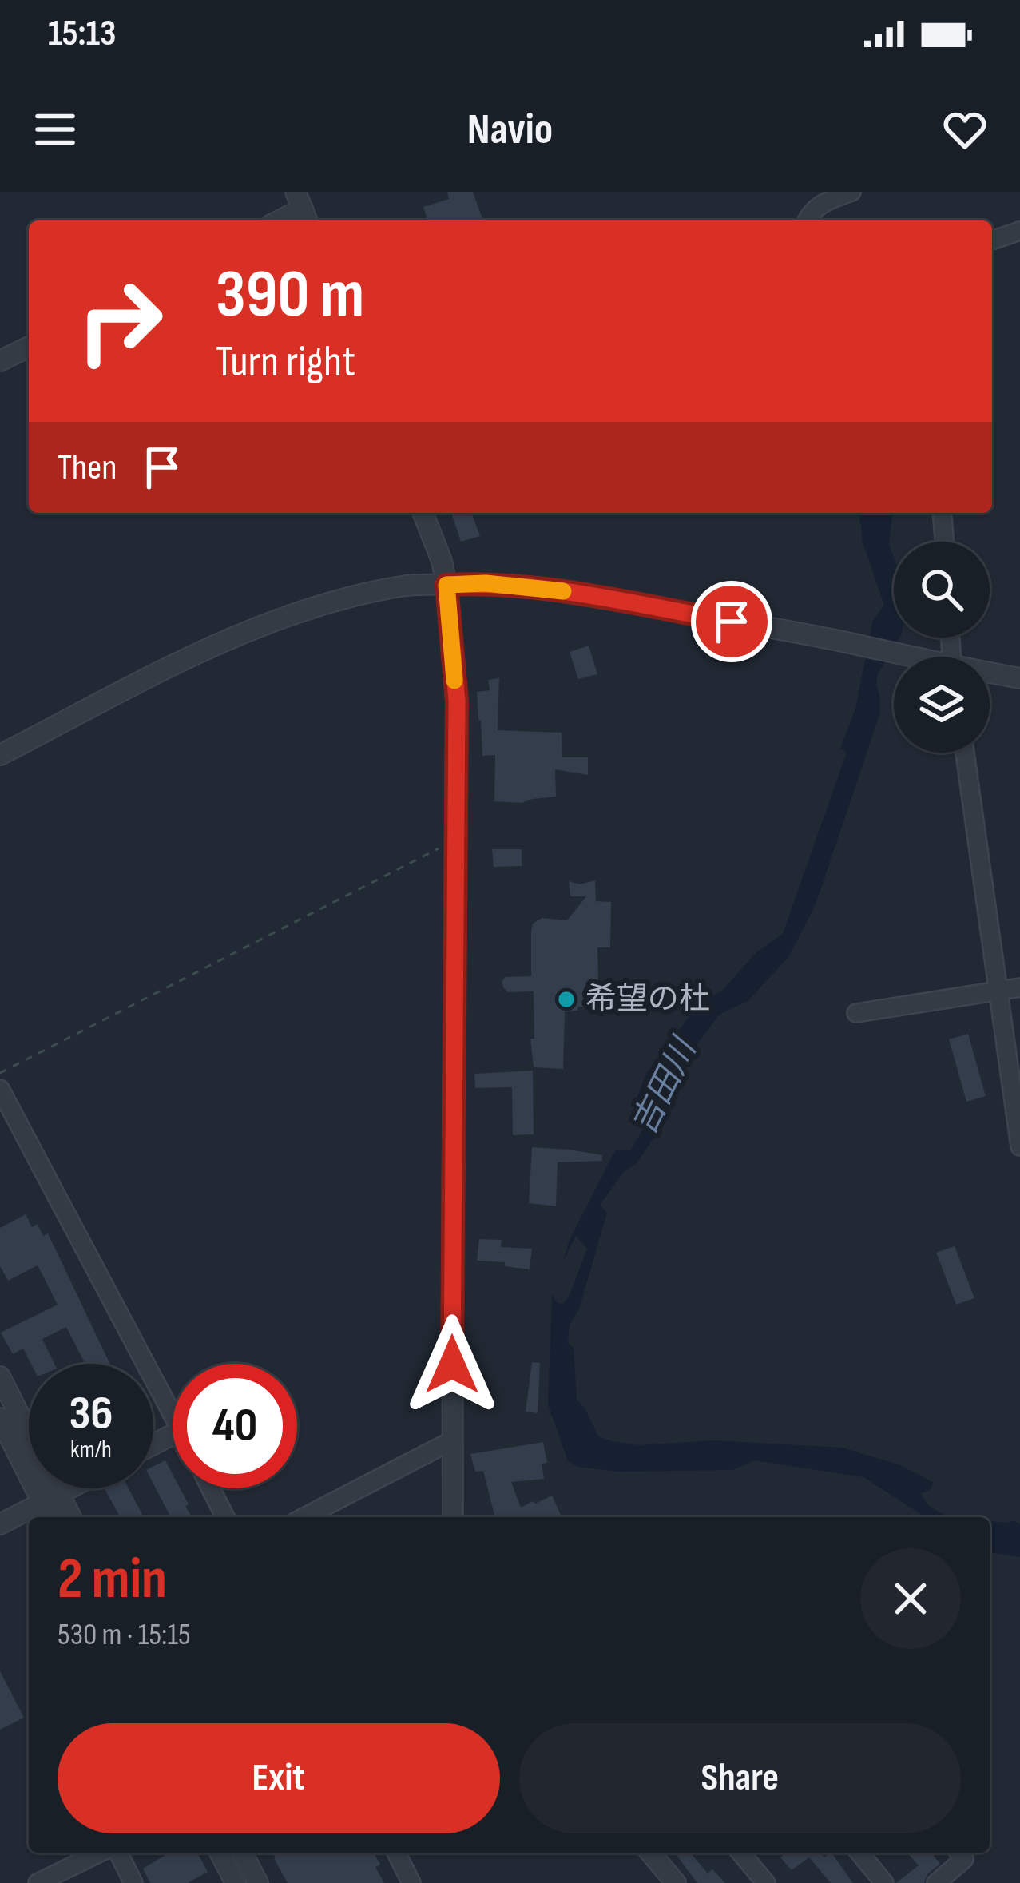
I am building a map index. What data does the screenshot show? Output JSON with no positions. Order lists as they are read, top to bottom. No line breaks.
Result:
{"water":["吉田川"],"places":["希望の杜"],"page":{"status":"15:13","header":"Navio","turn":["390 m","Turn right"],"then":"Then","speed":"36 km/h","limit":"40","heading":["2 min","530 m · 15:15"],"buttons":["Exit","Share"]}}
